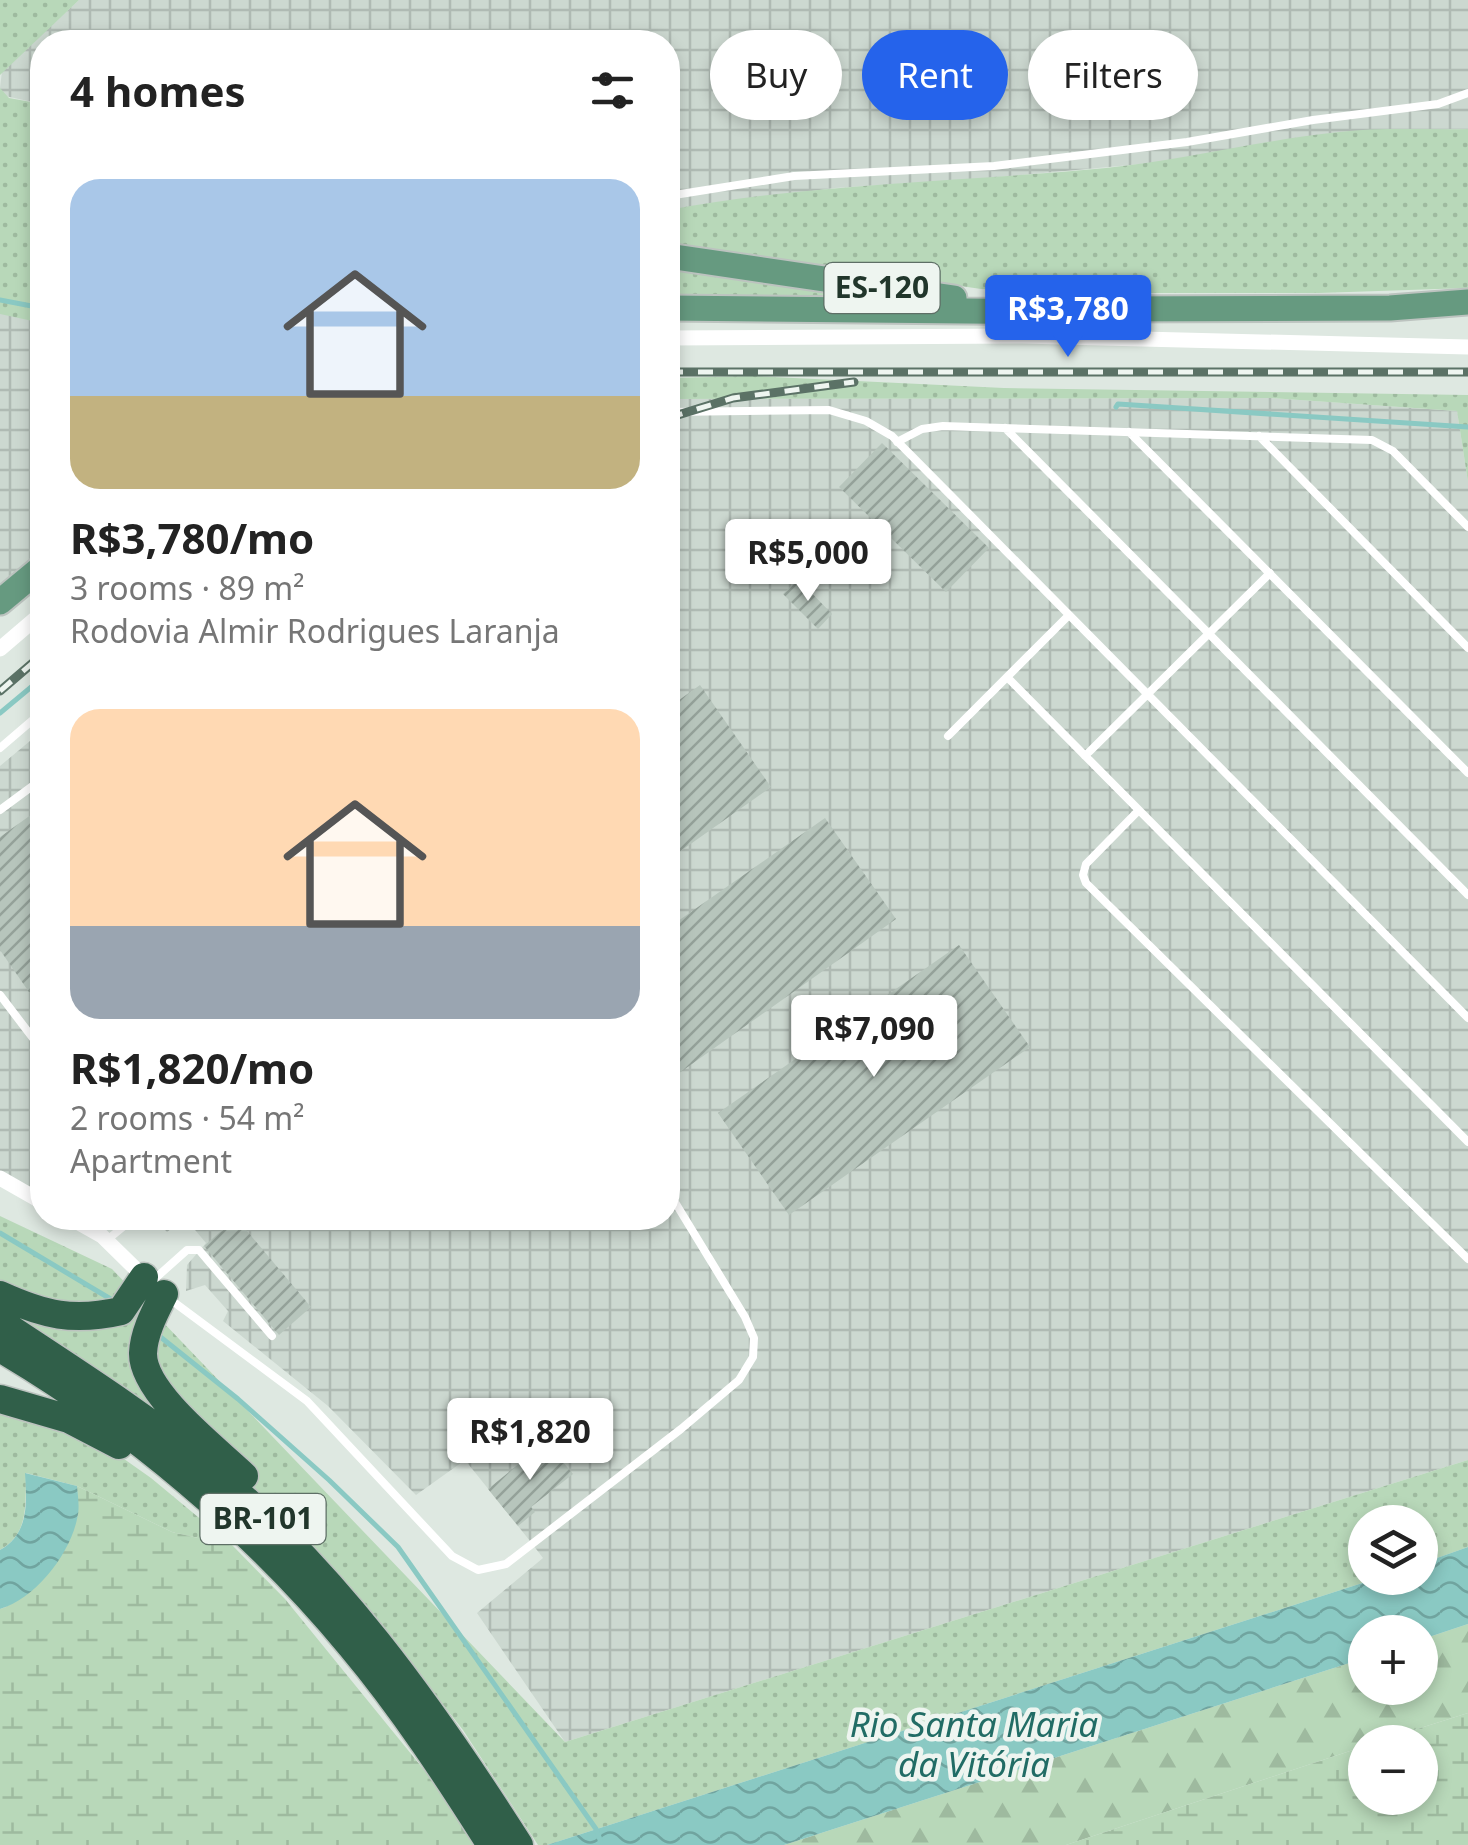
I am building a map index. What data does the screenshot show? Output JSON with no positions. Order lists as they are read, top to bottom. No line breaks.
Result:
{"streets":{"highway":["BR-101"],"main road":["ES-120"]},"water":["Rio Santa Maria da Vitória"],"page":{"chip":["Buy","Rent","Filters"],"heading":"4 homes","list":[{"name":"R$3,780/mo","note":"3 rooms · 89 m² · Rodovia Almir Rodrigues Laranja"},{"name":"R$1,820/mo","note":"2 rooms · 54 m² · Apartment"}],"price":["R$3,780","R$5,000","R$7,090","R$1,820"],"map_buttons":["+","−"]}}
